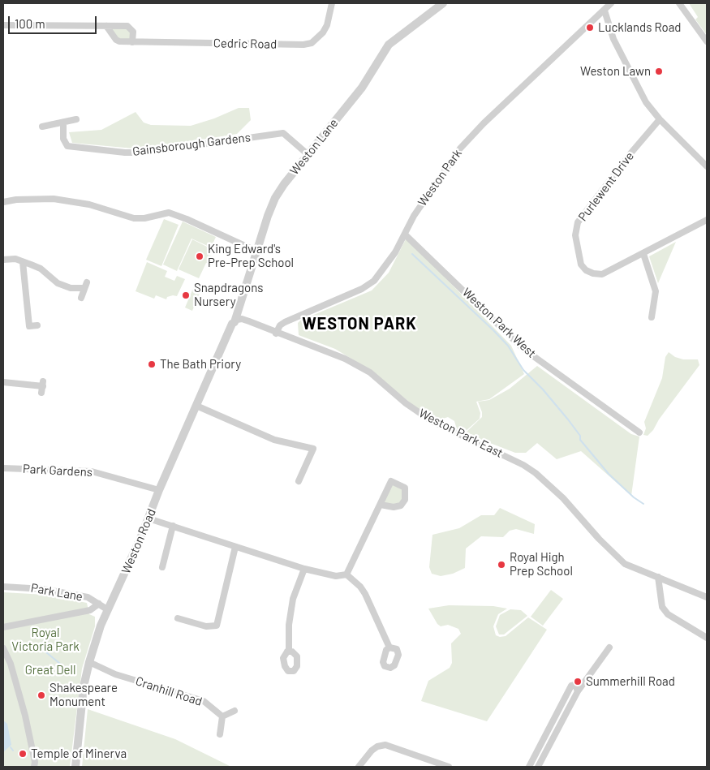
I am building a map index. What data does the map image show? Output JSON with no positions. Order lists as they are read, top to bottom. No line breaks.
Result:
{"streets":{"street":["Cedric Road","Gainsborough Gardens","Weston Lane","Weston Park","Purlewent Drive","Weston Park West","Weston Park East","Park Gardens","Weston Road","Park Lane","Cranhill Road"]},"crossings":[["Gainsborough Gardens","Weston Lane"],["Weston Lane","Weston Park East"],["Weston Lane","Weston Road"],["Weston Park","Weston Park West"],["Weston Park","Weston Park East"],["Weston Park East","Weston Road"],["Park Gardens","Weston Road"],["Weston Road","Park Lane"],["Weston Road","Cranhill Road"]],"districts":["WESTON PARK"],"parks":["Royal Victoria Park","Great Dell"],"places":["Lucklands Road","Weston Lawn","King Edward's Pre-Prep School","Snapdragons Nursery","The Bath Priory","Royal High Prep School","Summerhill Road","Shakespeare Monument","Temple of Minerva"],"scale_bar":"100 m"}
